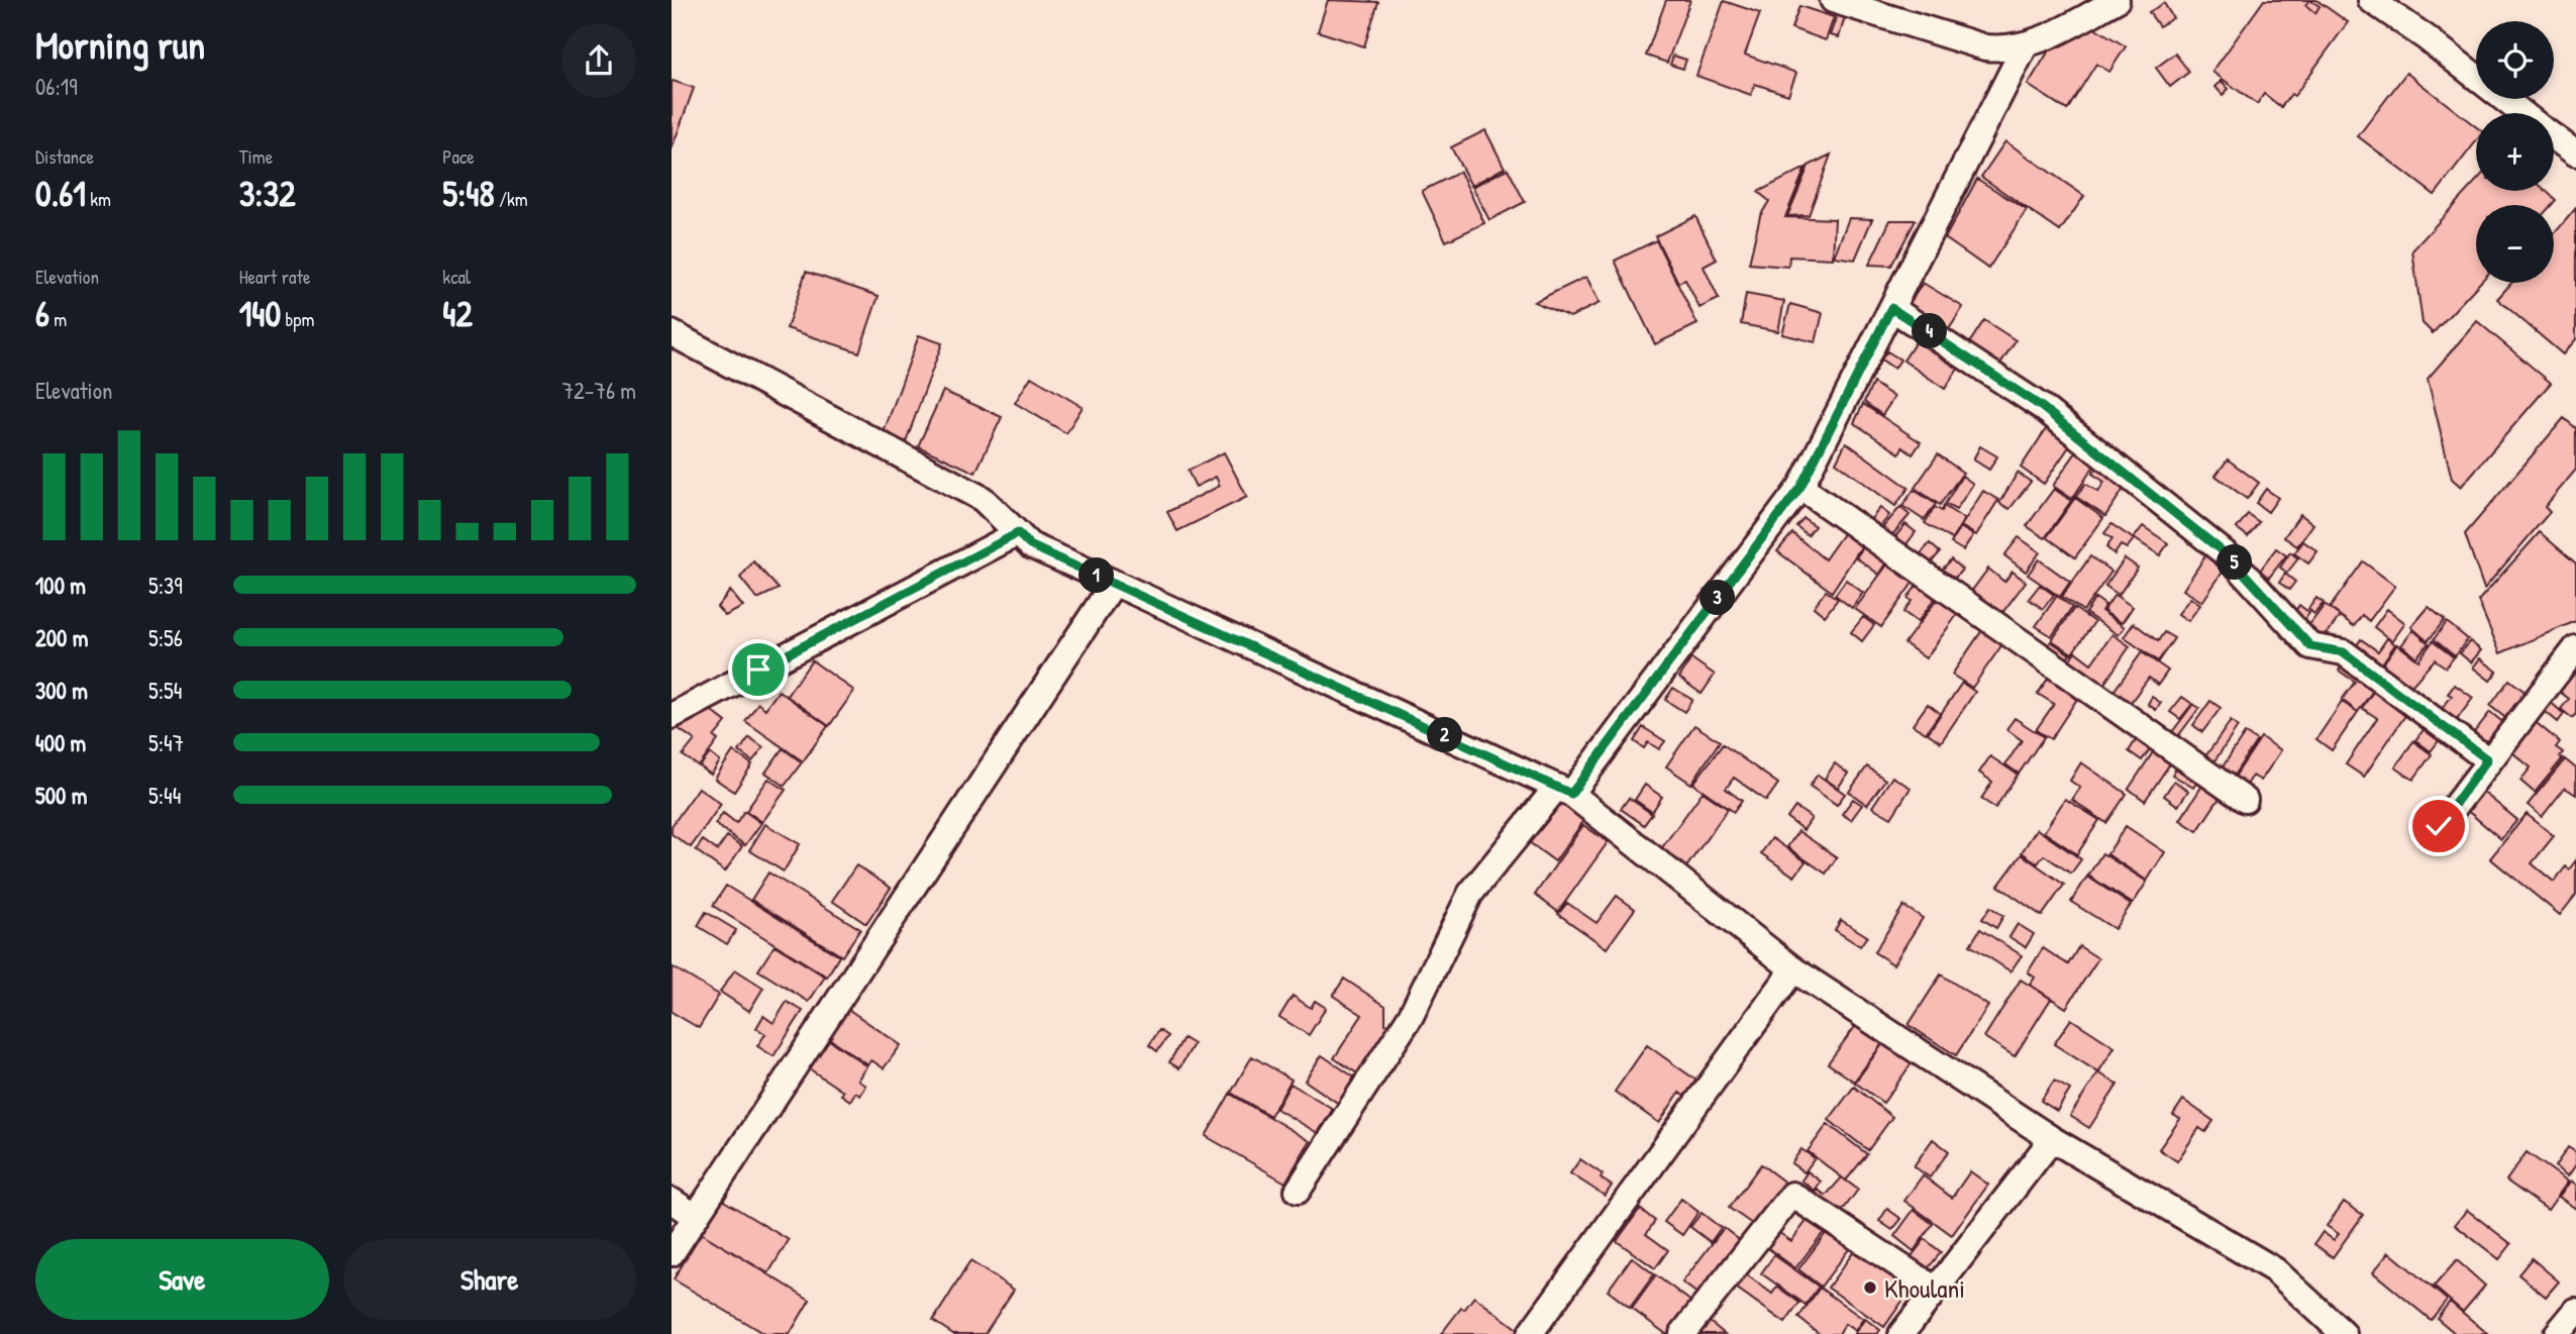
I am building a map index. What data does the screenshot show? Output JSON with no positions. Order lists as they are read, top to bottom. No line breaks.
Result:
{"places":["Khoulani"],"page":{"heading":["Morning run","06:19"],"map_buttons":["+","−"],"stats":[["Distance","0.61 km"],["Time","3:32"],["Pace","5:48 /km"],["Elevation","6 m"],["Heart rate","140 bpm"],["kcal","42"]],"pins":["4","5","1","3","2"],"chart":["Elevation","72–76 m"],"list":[{"name":"100 m","note":"5:39"},{"name":"200 m","note":"5:56"},{"name":"300 m","note":"5:54"},{"name":"400 m","note":"5:47"},{"name":"500 m","note":"5:44"}],"buttons":["Save","Share"]}}
